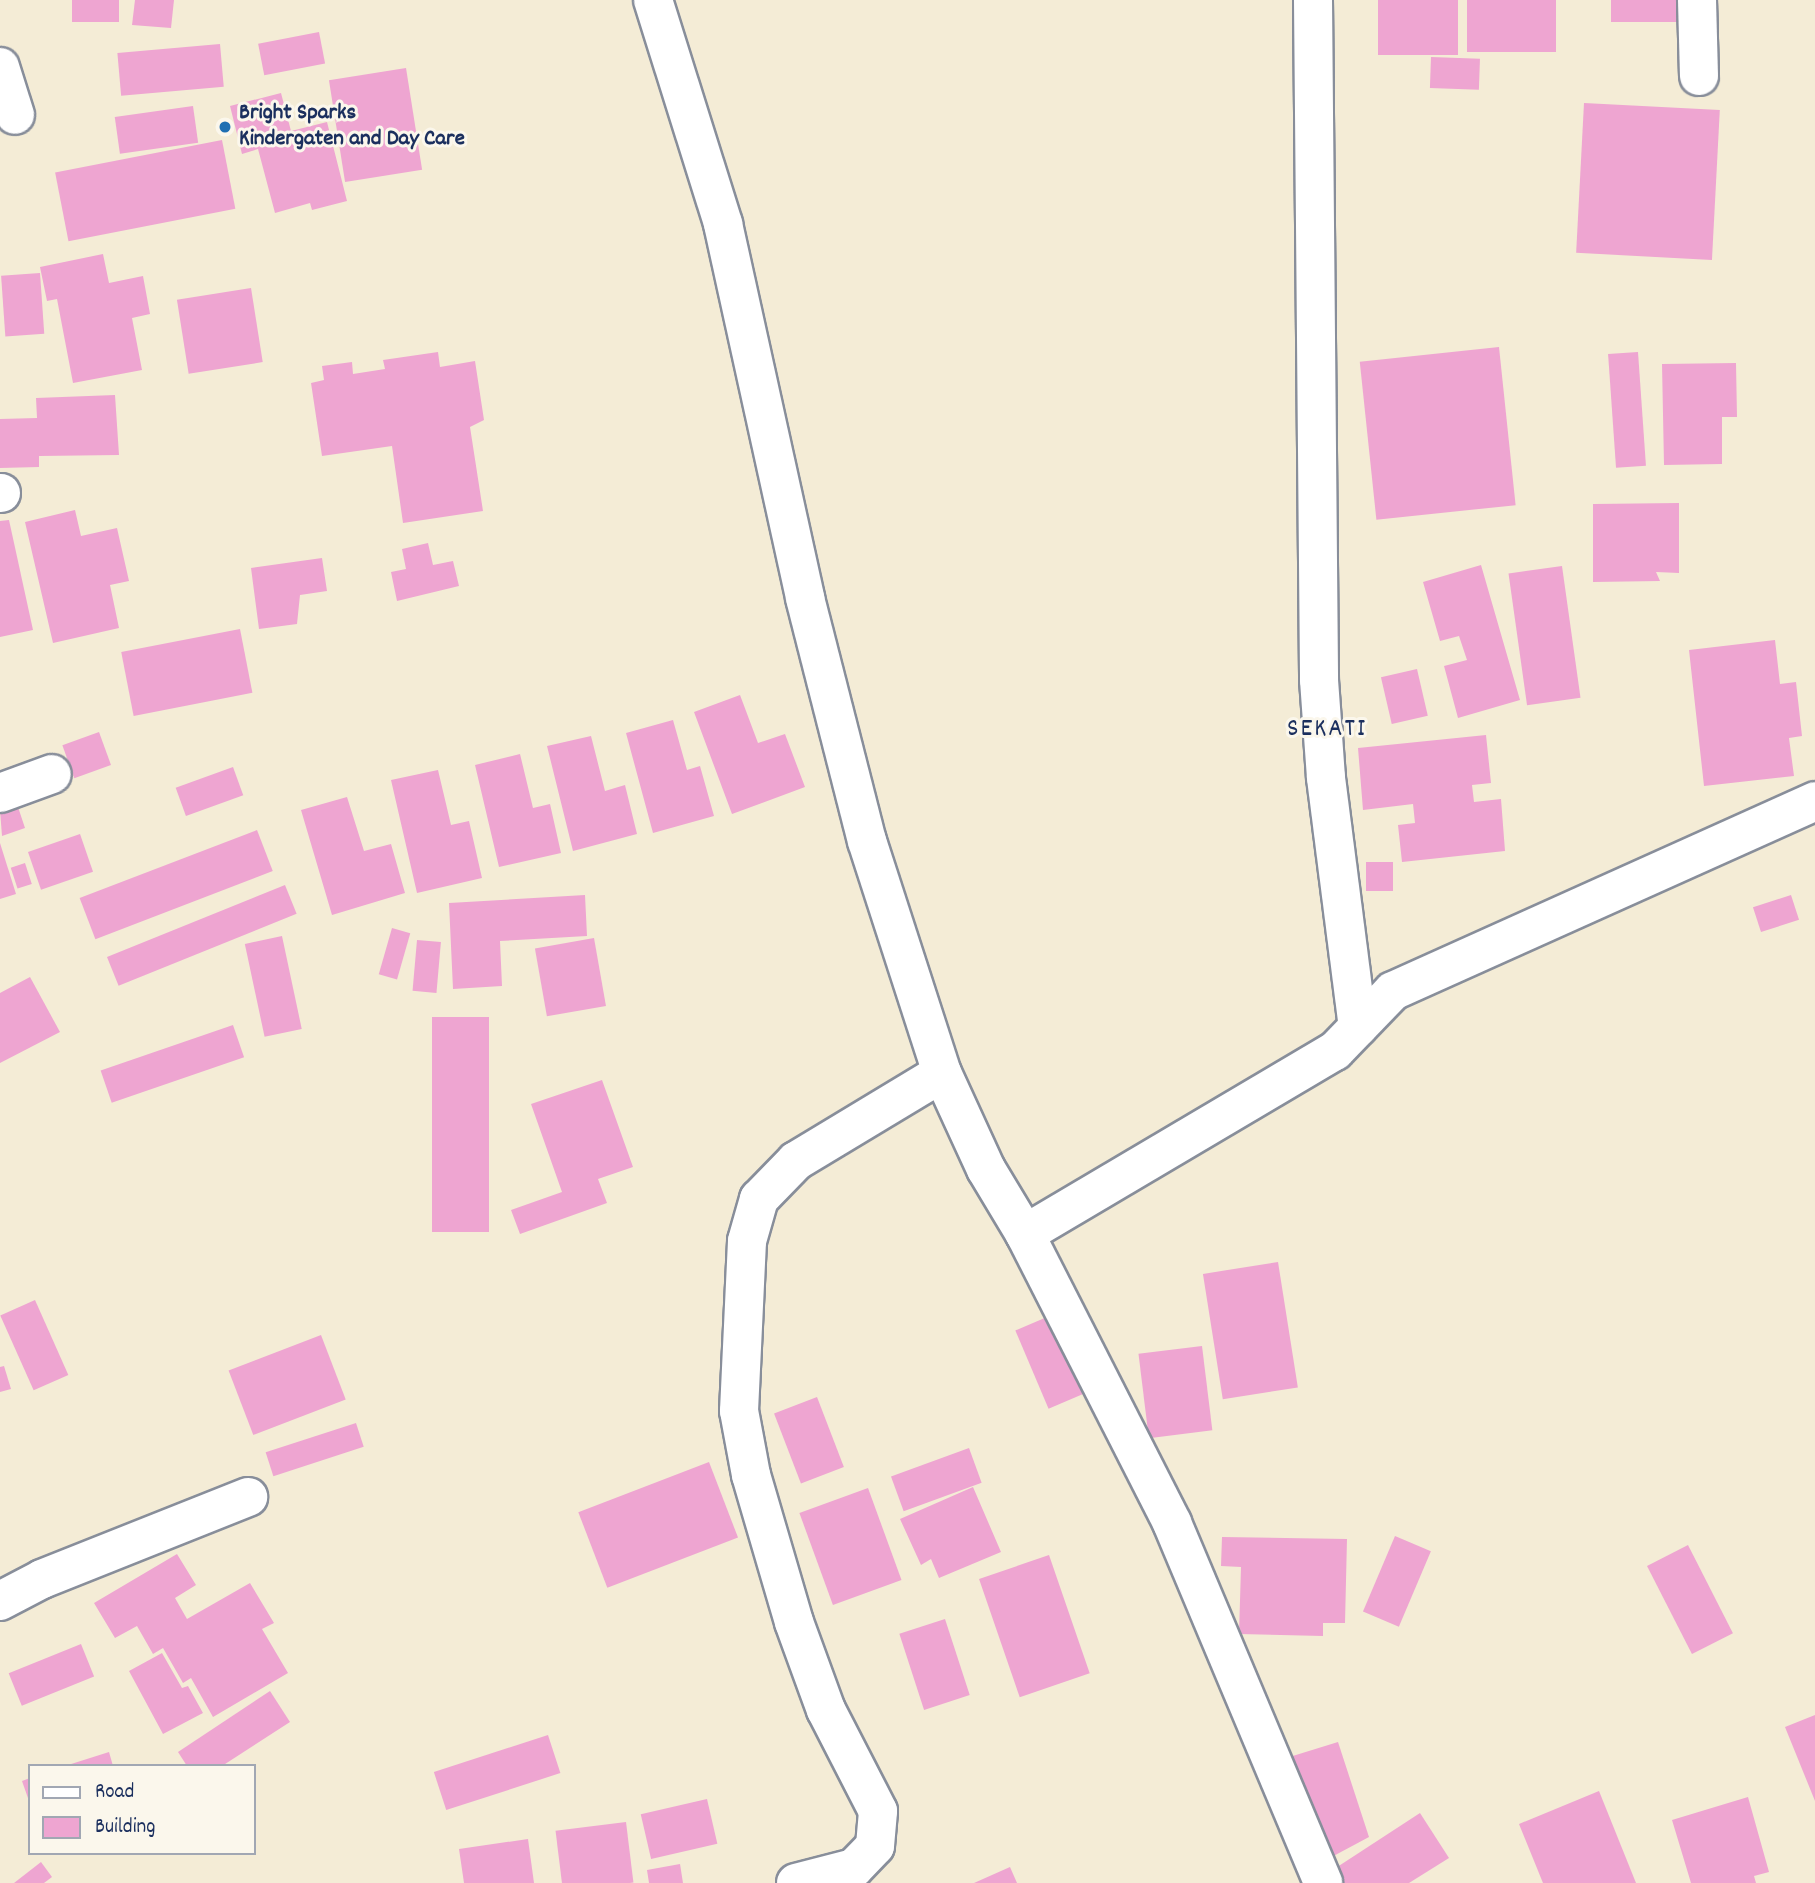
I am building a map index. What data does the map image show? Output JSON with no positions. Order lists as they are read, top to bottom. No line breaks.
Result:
{"districts":["SEKATI"],"places":["Bright Sparks Kindergaten and Day Care"],"legend":["Road","Building"]}
